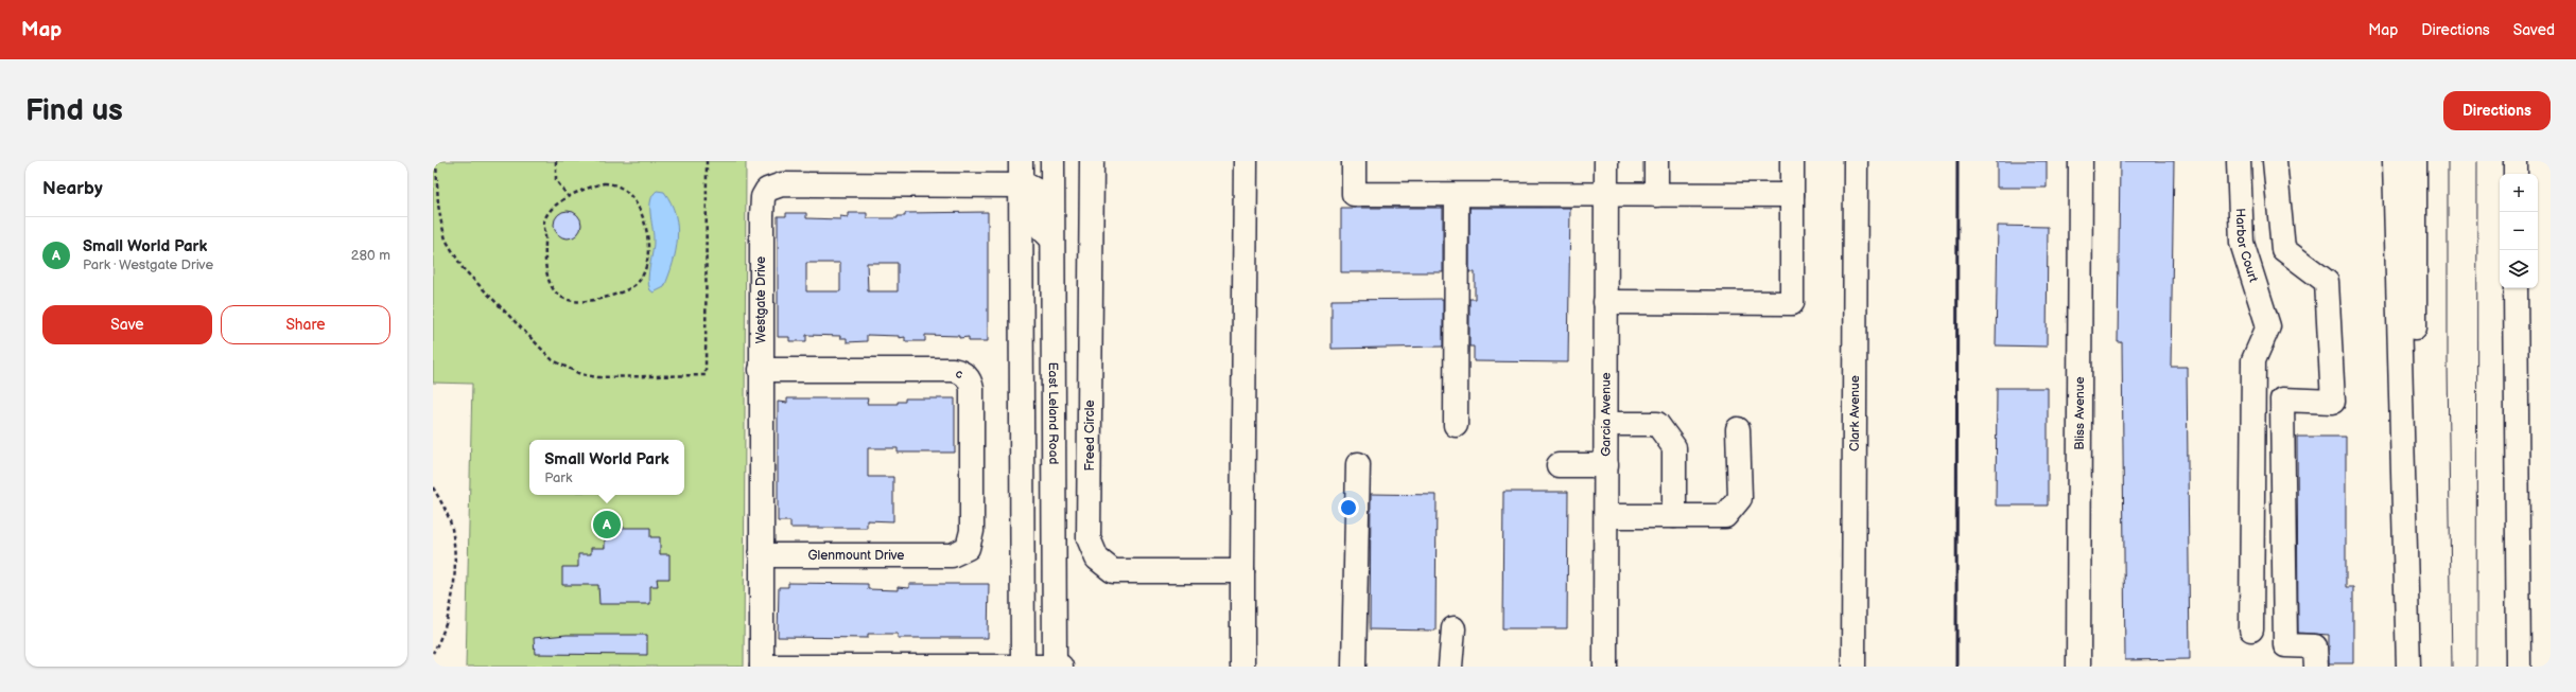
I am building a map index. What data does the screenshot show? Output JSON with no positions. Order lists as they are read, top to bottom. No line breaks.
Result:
{"streets":{"main road":["Harbor Court","Westgate Drive","c","East Leland Road","Garcia Avenue","Bliss Avenue","Clark Avenue","Freed Circle","Glenmount Drive"]},"crossings":[["Westgate Drive","c"],["Westgate Drive","Glenmount Drive"],["c","Glenmount Drive"]],"page":{"header":"Map","nav":["Map","Directions","Saved"],"buttons":["Directions",["Save","Share"]],"title":"Find us","heading":"Nearby","map_buttons":["+","−"],"list":[{"mark":"A","name":"Small World Park","note":"Park · Westgate Drive","value":"280 m"}],"popup":["Small World Park","Park"],"pins":"A"}}
